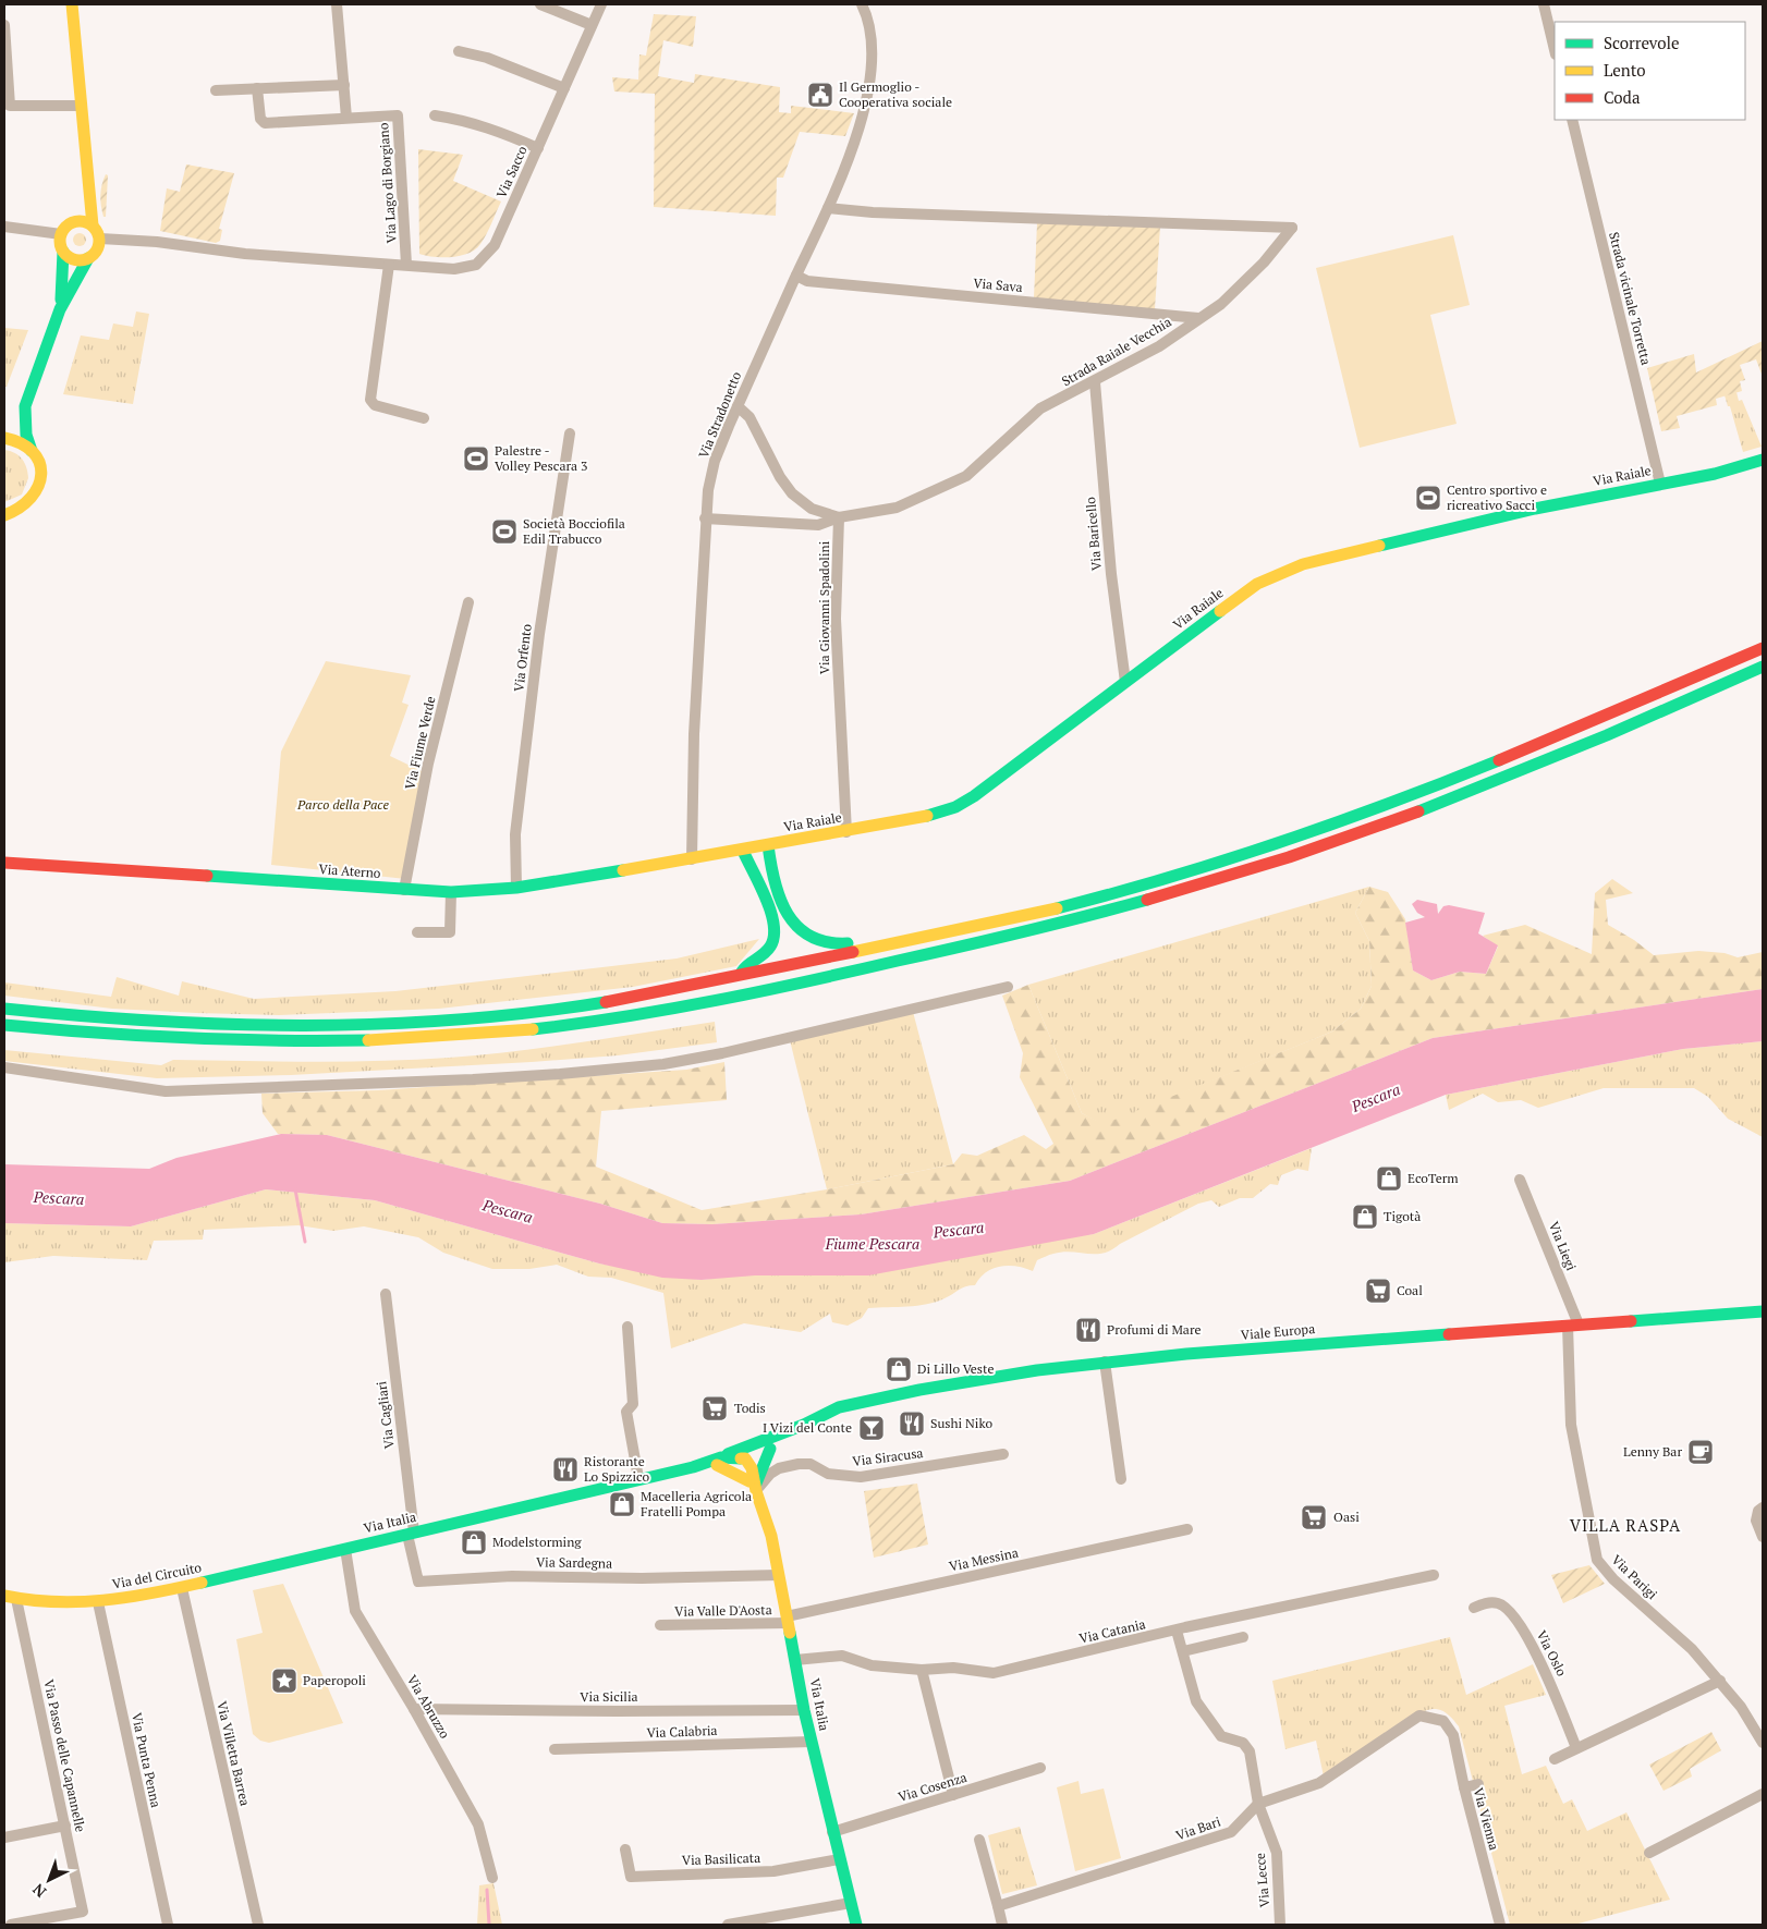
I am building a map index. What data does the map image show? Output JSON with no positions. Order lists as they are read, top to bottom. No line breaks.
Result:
{"streets":{"main road":["Via Raiale","Via Aterno","Viale Europa","Via Italia","Via del Circuito"],"street":["Via Sacco","Via Lago di Borgiano","Via Sava","Strada vicinale Torretta","Strada Raiale Vecchia","Via Stradonetto","Via Baricello","Via Giovanni Spadolini","Via Orfento","Via Fiume Verde","Via Liegi","Via Cagliari","Via Siracusa","Via Messina","Via Sardegna","Via Parigi","Via Valle D'Aosta","Via Catania","Via Oslo","Via Sicilia","Via Abruzzo","Via Calabria","Via Villetta Barrea","Via Passo delle Capannelle","Via Punta Penna","Via Cosenza","Via Vienna","Via Bari","Via Basilicata","Via Lecce"]},"crossings":[["Via Sacco","Via Lago di Borgiano"],["Via Sava","Strada Raiale Vecchia"],["Via Sava","Via Stradonetto"],["Strada vicinale Torretta","Via Raiale"],["Strada Raiale Vecchia","Via Stradonetto"],["Strada Raiale Vecchia","Via Baricello"],["Strada Raiale Vecchia","Via Giovanni Spadolini"],["Via Stradonetto","Via Raiale"],["Via Stradonetto","Via Giovanni Spadolini"],["Via Stradonetto","Via Aterno"],["Via Raiale","Via Baricello"],["Via Raiale","Via Giovanni Spadolini"],["Via Raiale","Via Aterno"],["Via Orfento","Via Aterno"],["Via Fiume Verde","Via Aterno"],["Via Liegi","Viale Europa"],["Via Liegi","Via Parigi"],["Viale Europa","Via Italia"],["Viale Europa","Via Parigi"],["Via Cagliari","Via Italia"],["Via Cagliari","Via Sardegna"],["Via Siracusa","Via Italia"],["Via Italia","Via Messina"],["Via Italia","Via Sardegna"],["Via Italia","Via del Circuito"],["Via Italia","Via Valle D'Aosta"],["Via Italia","Via Catania"],["Via Italia","Via Sicilia"],["Via Italia","Via Abruzzo"],["Via Italia","Via Calabria"],["Via Italia","Via Cosenza"],["Via Italia","Via Basilicata"],["Via Messina","Via Valle D'Aosta"],["Via del Circuito","Via Villetta Barrea"],["Via del Circuito","Via Passo delle Capannelle"],["Via del Circuito","Via Punta Penna"],["Via Catania","Via Lecce"],["Via Sicilia","Via Abruzzo"],["Via Vienna","Via Bari"],["Via Bari","Via Lecce"]],"districts":["VILLA RASPA"],"water":["Pescara","Fiume Pescara"],"parks":["Parco della Pace"],"places":{"public building":["Il Germoglio - Cooperativa sociale"],"sports":["Palestre - Volley Pescara 3","Centro sportivo e ricreativo Sacci","Società Bocciofila Edil Trabucco"],"shop":["EcoTerm","Tigotà","Di Lillo Veste","Macelleria Agricola Fratelli Pompa","Modelstorming"],"supermarket":["Coal","Todis","Oasi"],"restaurant":["Profumi di Mare","Sushi Niko","Ristorante Lo Spizzico"],"bar":["I Vizi del Conte"],"cafe":["Lenny Bar"],"place":["Paperopoli"]},"legend":["Scorrevole","Lento","Coda"],"north":"bottom left"}
